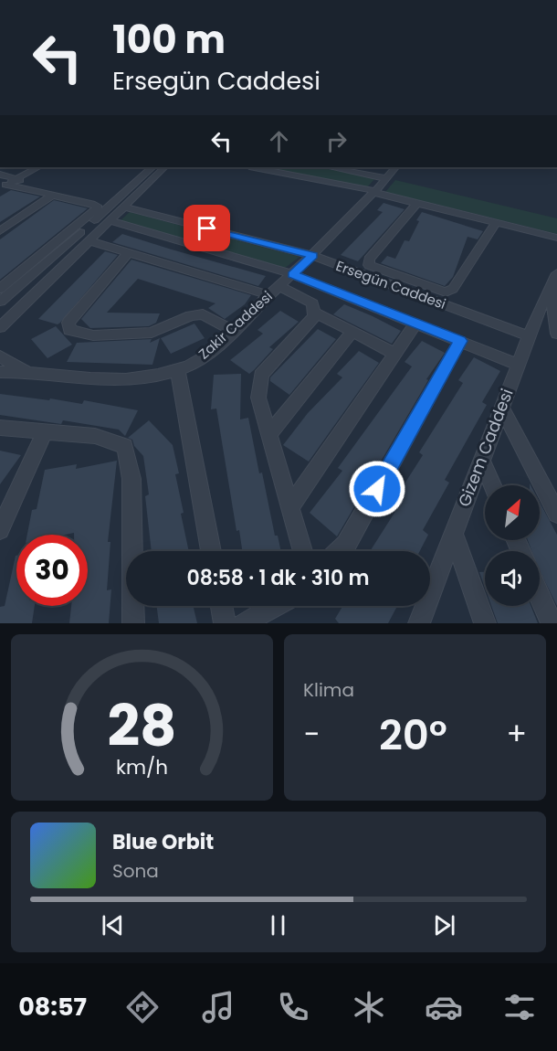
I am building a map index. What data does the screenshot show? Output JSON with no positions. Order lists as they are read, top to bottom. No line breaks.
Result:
{"streets":{"street":["Ersegün Caddesi","Zakir Caddesi","Gizem Caddesi"]},"crossings":[["Ersegün Caddesi","Zakir Caddesi"],["Ersegün Caddesi","Gizem Caddesi"]],"north":"top right","page":{"turn":["100 m","Ersegün Caddesi"],"limit":"30","trip":"08:58 · 1 dk · 310 m","tile":"Klima","heat":["−","20°","+"],"song":["Blue Orbit","Sona"],"tabs":"08:57","gauge":["28","km/h"]}}
